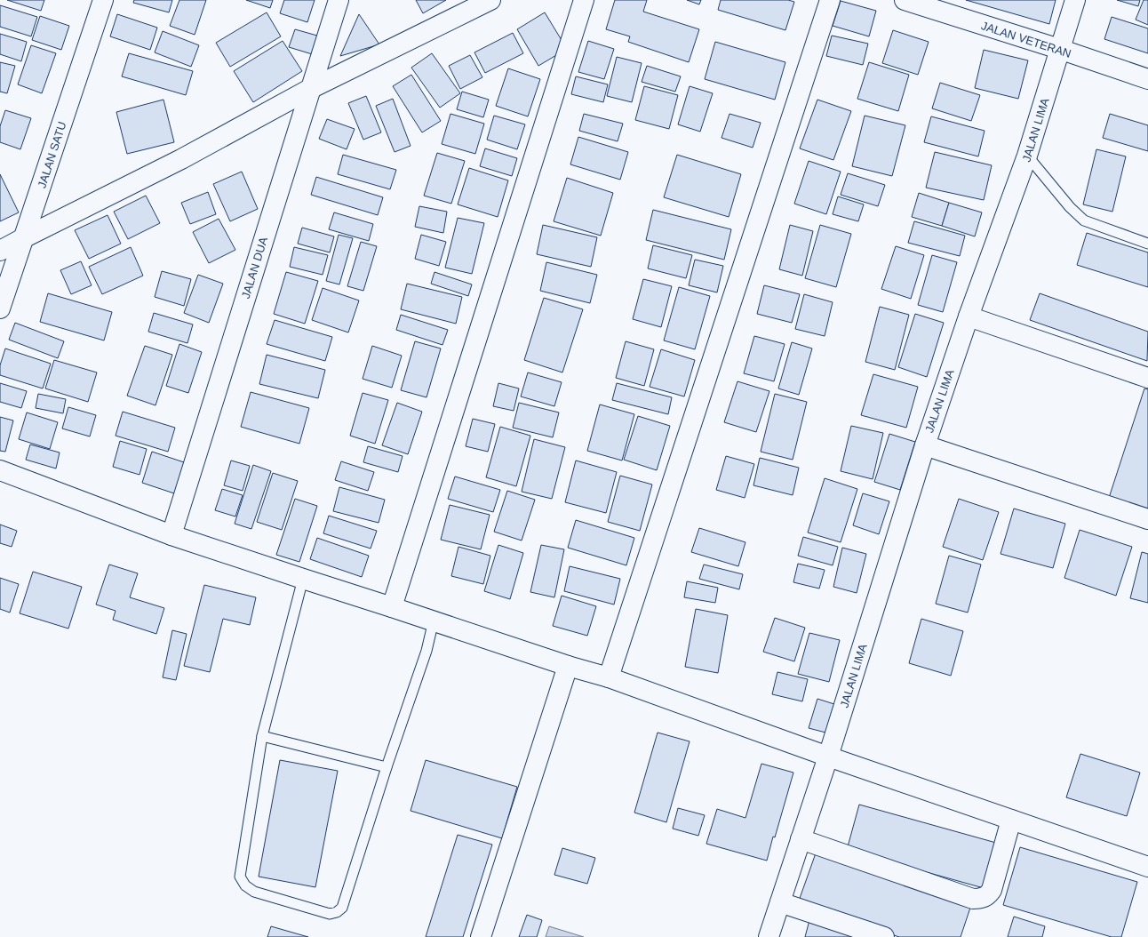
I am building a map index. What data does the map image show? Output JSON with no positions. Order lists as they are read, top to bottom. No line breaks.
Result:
{"streets":{"street":["JALAN VETERAN","JALAN LIMA","JALAN SATU","JALAN DUA"]},"crossings":[["JALAN VETERAN","JALAN LIMA"]]}
